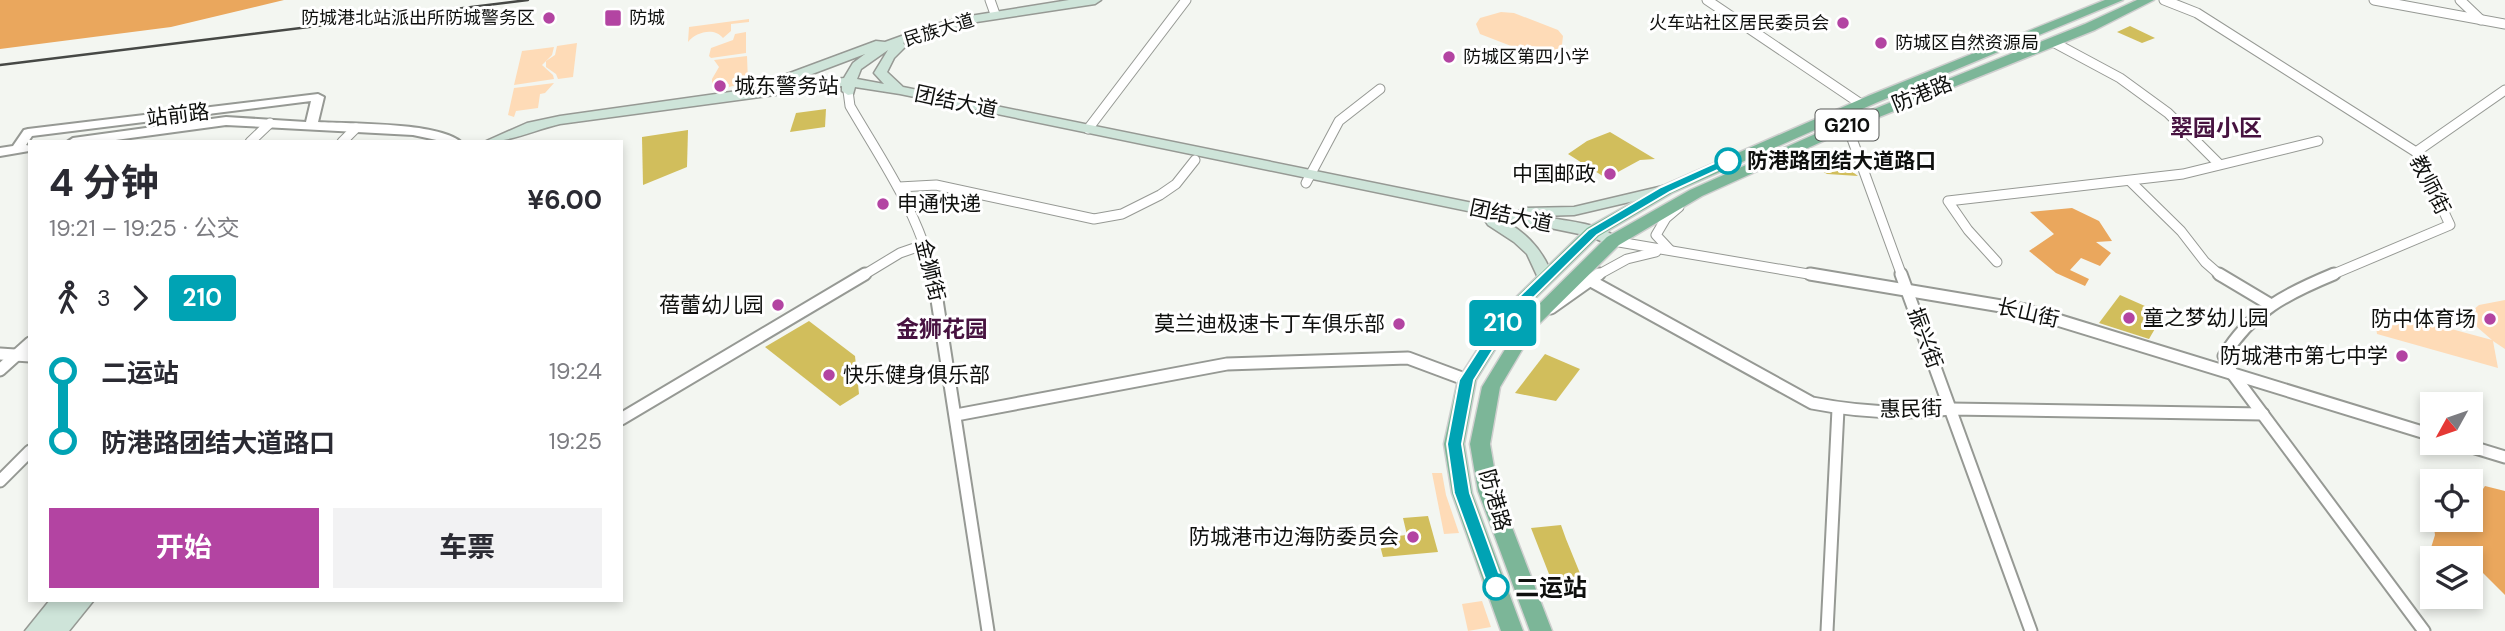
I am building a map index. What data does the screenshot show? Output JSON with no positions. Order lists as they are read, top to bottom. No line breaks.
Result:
{"streets":{"highway":["防港路","G210"],"main road":["民族大道","团结大道"],"street":["站前路","教师街","金狮街","长山街","振兴街","惠民街"]},"crossings":[["民族大道","团结大道"],["民族大道","金狮街"],["防港路","团结大道"],["防港路","长山街"],["防港路","振兴街"],["团结大道","金狮街"],["团结大道","长山街"],["教师街","长山街"],["长山街","振兴街"],["振兴街","惠民街"]],"districts":["翠园小区","金狮花园"],"places":{"other":["防城港北站派出所防城警务区","火车站社区居民委员会","防城区自然资源局","防城区第四小学","城东警务站","防港路团结大道路口","中国邮政","申通快递","蓓蕾幼儿园","童之梦幼儿园","防中体育场","莫兰迪极速卡丁车俱乐部","防城港市第七中学","快乐健身俱乐部","防城港市边海防委员会","二运站"],"transit":["防城"]},"lines":["bus line 210"],"north":"bottom left","page":{"on_map":"210","heading":["4 分钟","19:21 – 19:25 · 公交","¥6.00"],"legs":["3","210"],"list":[{"name":"二运站","value":"19:24"},{"name":"防港路团结大道路口","value":"19:25"}],"buttons":["开始","车票"]}}
